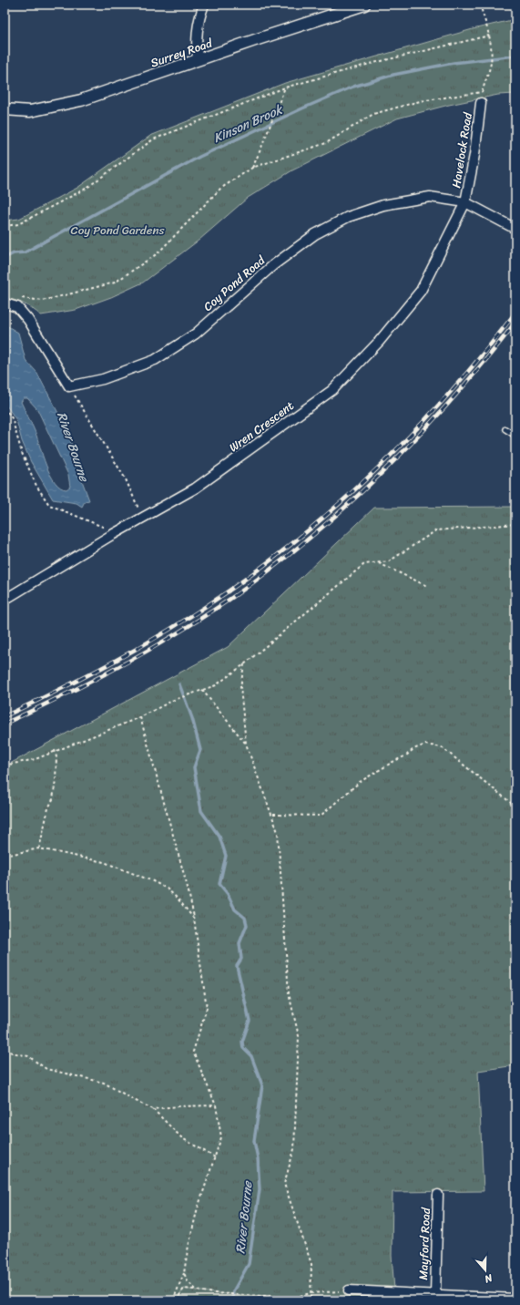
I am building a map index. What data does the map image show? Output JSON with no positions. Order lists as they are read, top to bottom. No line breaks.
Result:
{"streets":{"street":["Surrey Road","Havelock Road","Coy Pond Road","Wren Crescent","Mayford Road"]},"crossings":[["Havelock Road","Coy Pond Road"],["Havelock Road","Wren Crescent"],["Coy Pond Road","Wren Crescent"]],"water":["Kinson Brook","River Bourne"],"parks":["Coy Pond Gardens"],"north":"bottom"}
